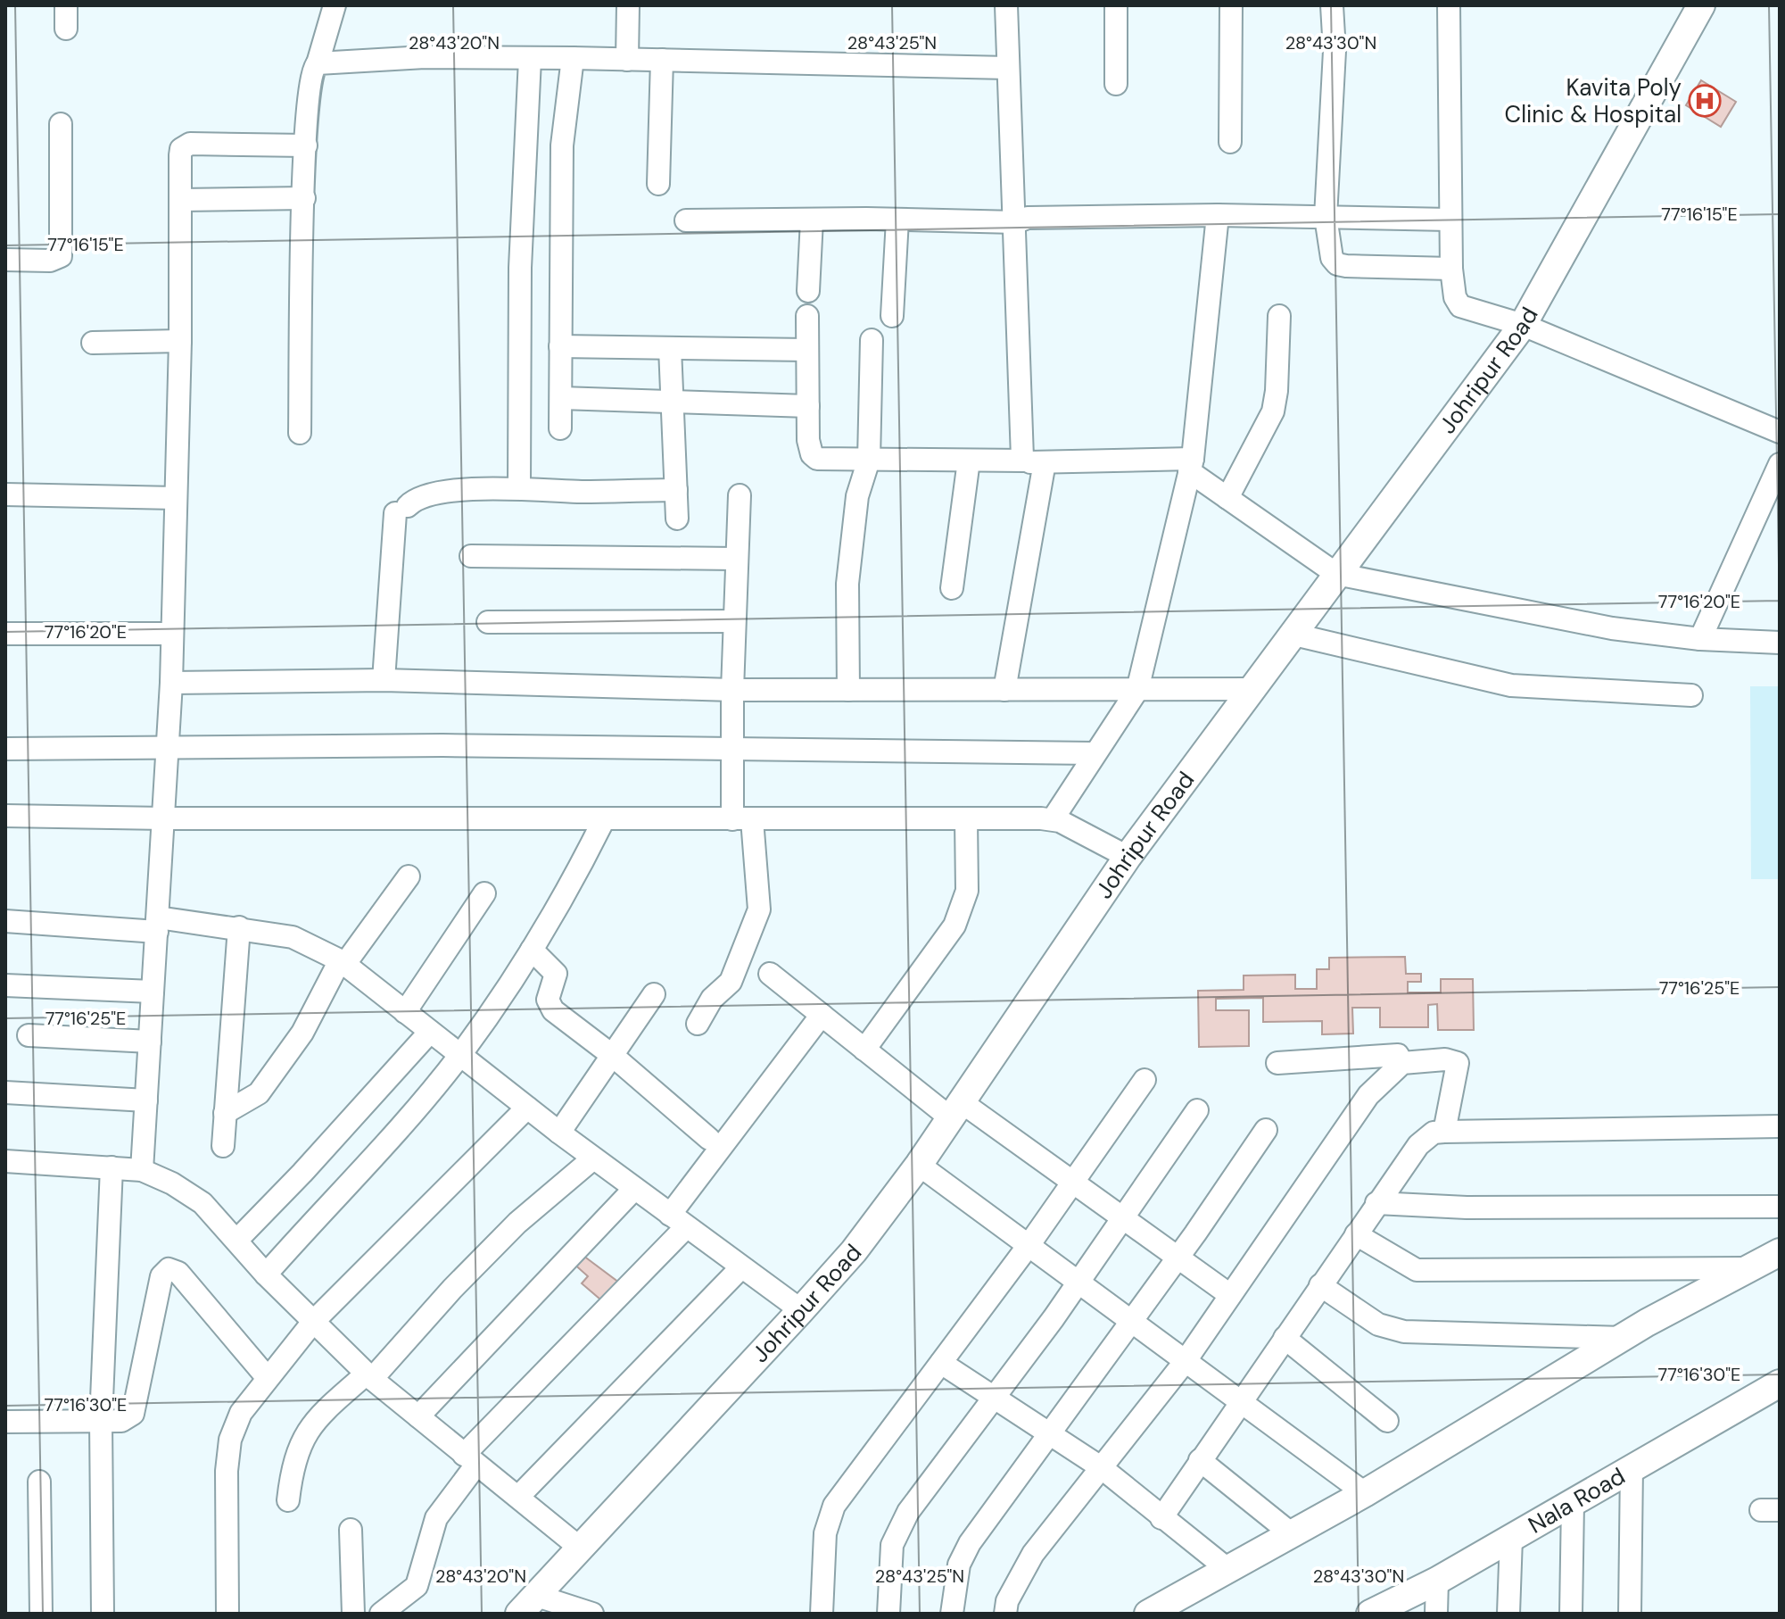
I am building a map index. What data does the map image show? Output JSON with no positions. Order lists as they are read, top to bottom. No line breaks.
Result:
{"streets":{"street":["Johripur Road","Nala Road"]},"places":{"hospital":["Kavita Poly Clinic & Hospital"]},"coordinates":["28°43'20\"N","28°43'25\"N","28°43'30\"N","77°16'15\"E","77°16'20\"E","77°16'25\"E","77°16'30\"E"]}
